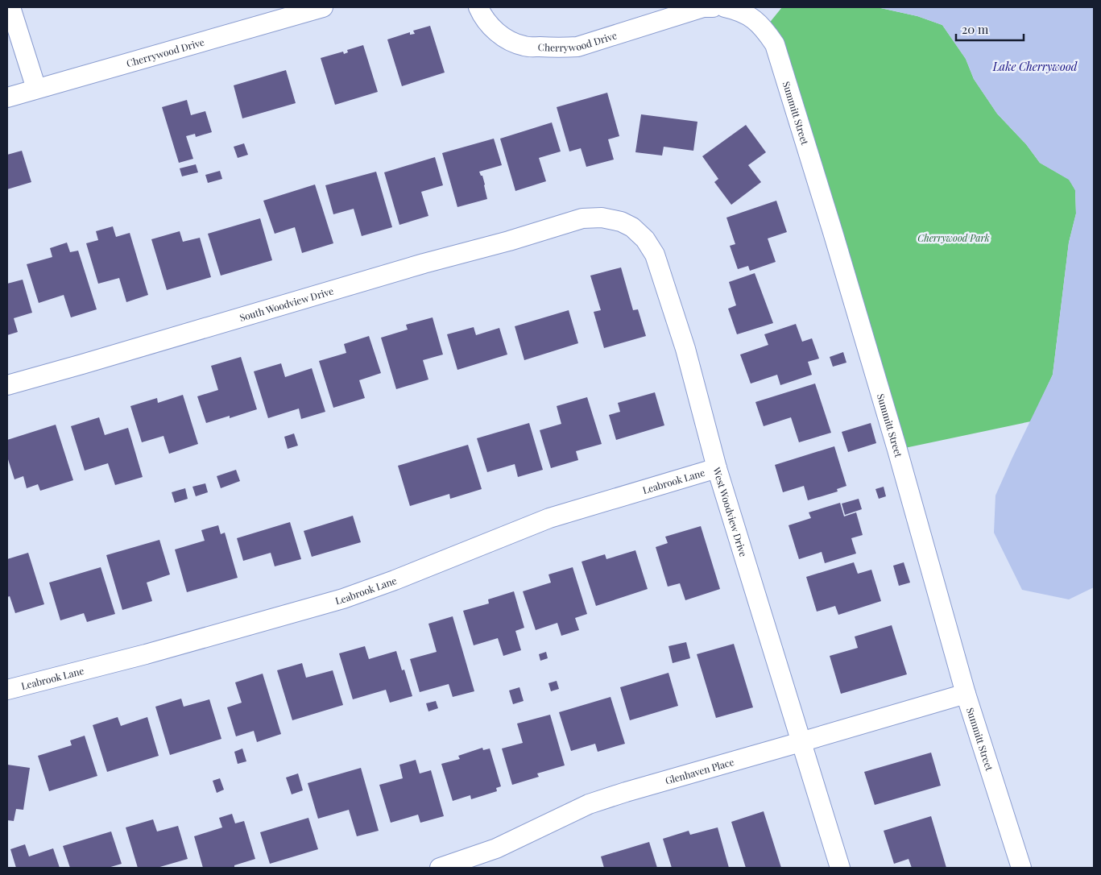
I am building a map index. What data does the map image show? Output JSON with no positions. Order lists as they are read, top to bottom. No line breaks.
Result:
{"streets":{"street":["Cherrywood Drive","Summitt Street","South Woodview Drive","Leabrook Lane","West Woodview Drive","Glenhaven Place"]},"crossings":[["Summitt Street","Glenhaven Place"],["South Woodview Drive","West Woodview Drive"],["Leabrook Lane","West Woodview Drive"],["West Woodview Drive","Glenhaven Place"]],"water":["Lake Cherrywood"],"parks":["Cherrywood Park"],"scale_bar":"20 m"}
